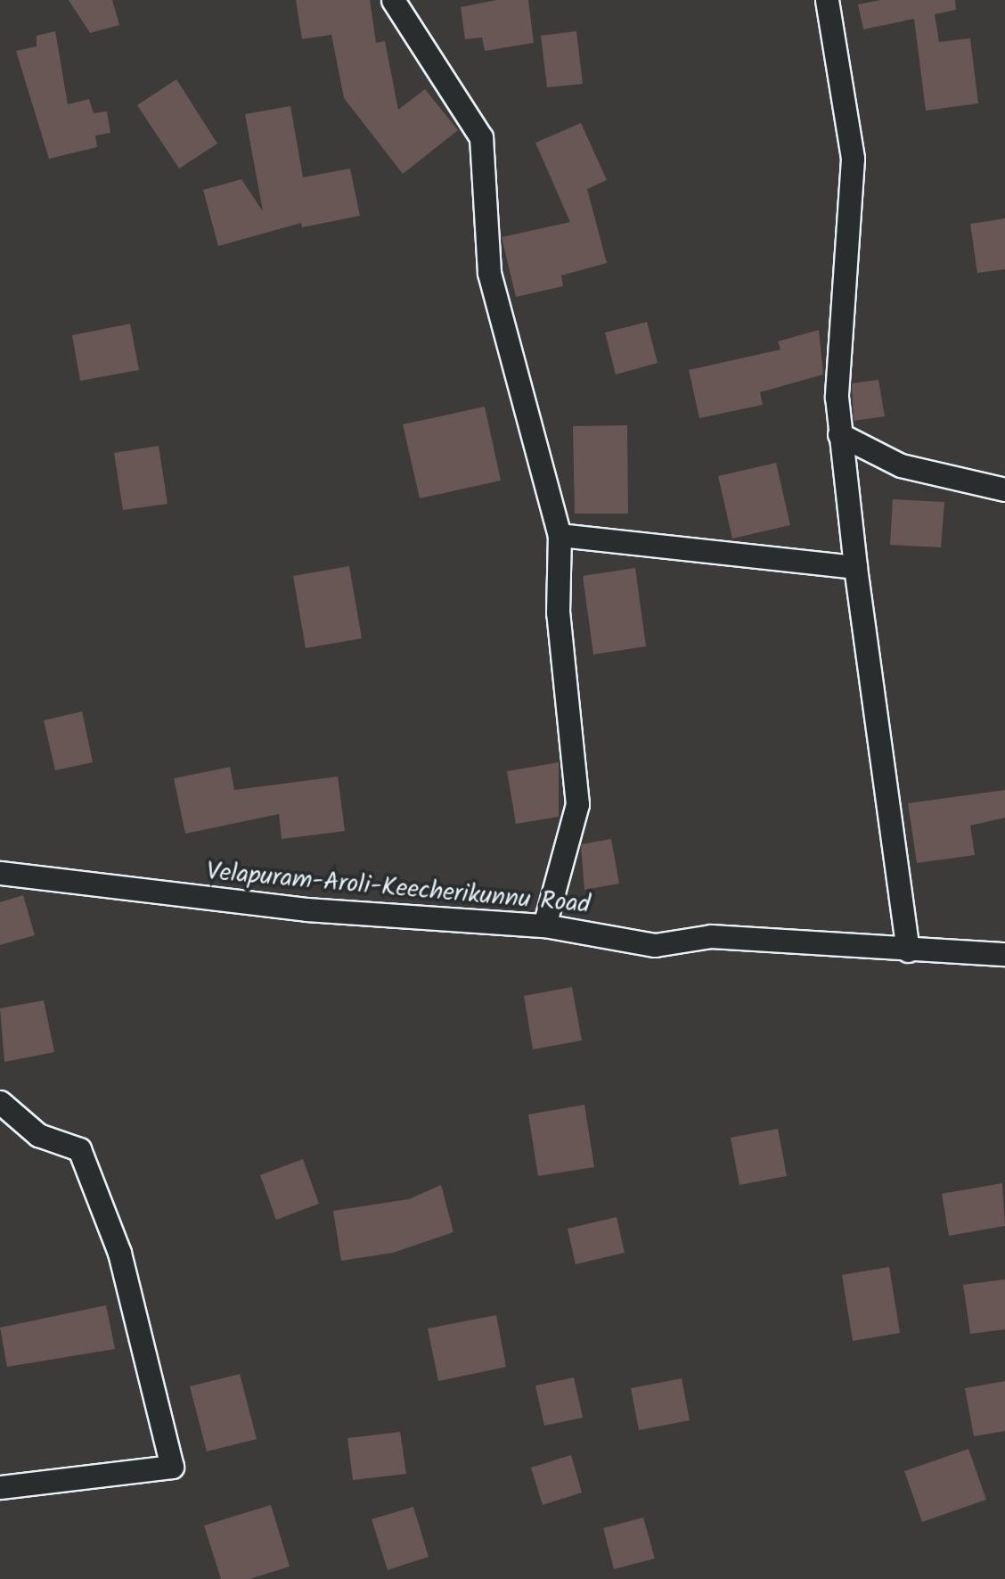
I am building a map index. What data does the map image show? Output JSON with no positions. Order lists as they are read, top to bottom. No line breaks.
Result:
{"streets":{"street":["Velapuram-Aroli-Keecherikunnu Road"]}}
